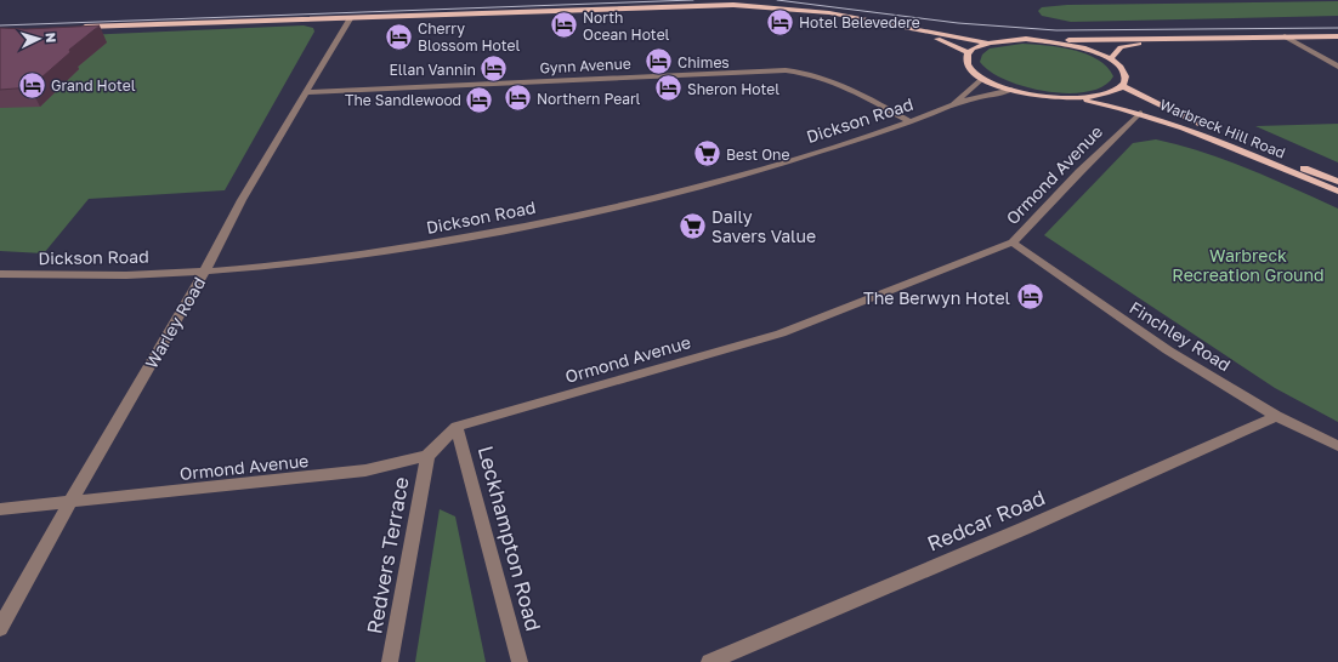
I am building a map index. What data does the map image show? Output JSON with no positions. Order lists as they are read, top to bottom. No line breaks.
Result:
{"streets":{"main road":["Warbreck Hill Road"],"street":["Gynn Avenue","Dickson Road","Ormond Avenue","Warley Road","Finchley Road","Redcar Road","Leckhampton Road","Redvers Terrace"]},"crossings":[["Gynn Avenue","Dickson Road"],["Gynn Avenue","Warley Road"],["Dickson Road","Warley Road"],["Warbreck Hill Road","Ormond Avenue"],["Ormond Avenue","Warley Road"],["Ormond Avenue","Finchley Road"],["Ormond Avenue","Leckhampton Road"],["Ormond Avenue","Redvers Terrace"],["Finchley Road","Redcar Road"]],"parks":["Warbreck Recreation Ground"],"places":{"hotel":["Hotel Belevedere","North Ocean Hotel","Cherry Blossom Hotel","Chimes","Ellan Vannin","Grand Hotel","Sheron Hotel","Northern Pearl","The Sandlewood","The Berwyn Hotel"],"supermarket":["Best One","Daily Savers Value"]},"north":"right"}
